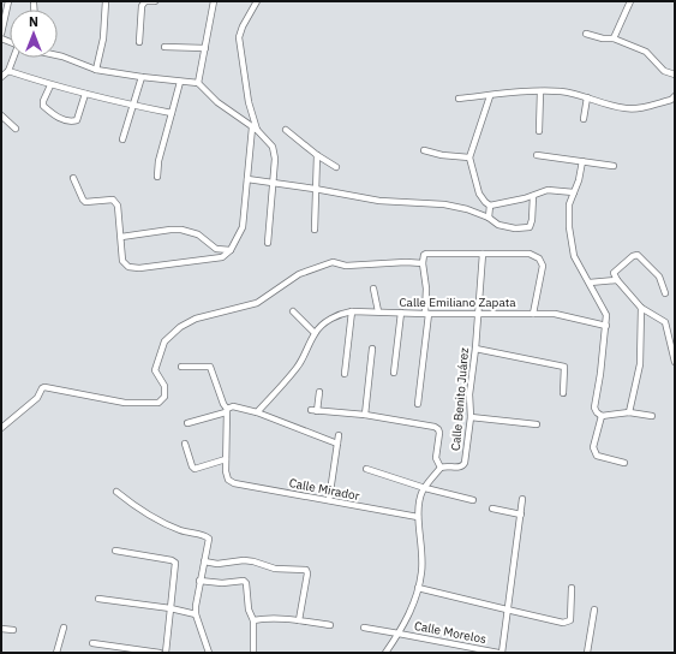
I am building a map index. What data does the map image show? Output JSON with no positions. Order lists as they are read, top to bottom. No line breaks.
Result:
{"streets":{"street":["Calle Emiliano Zapata","Calle Benito Juárez","Calle Mirador","Calle Morelos"]},"crossings":[["Calle Emiliano Zapata","Calle Benito Juárez"]],"north":"top"}
